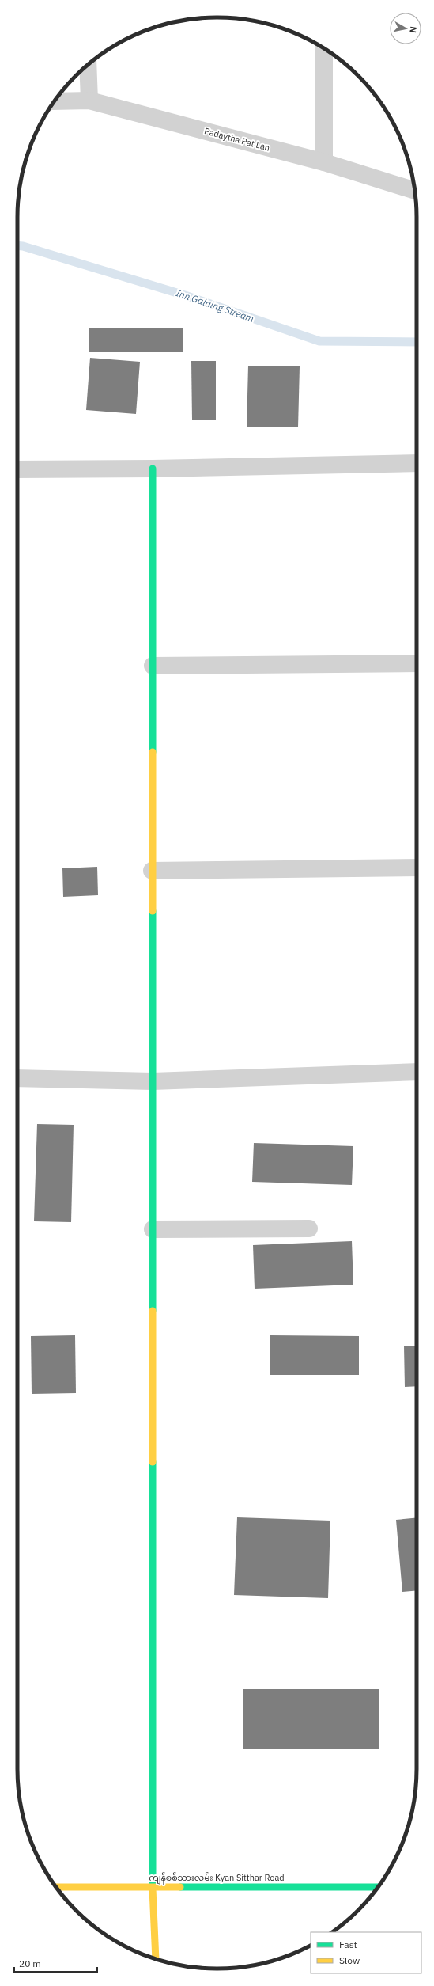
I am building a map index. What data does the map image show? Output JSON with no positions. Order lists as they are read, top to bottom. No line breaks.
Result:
{"streets":{"street":["Padaytha Pat Lan","ကျန်စစ်သားလမ်း Kyan Sitthar Road"]},"water":["Inn Galaing Stream"],"legend":["Fast","Slow"],"scale_bar":"20 m","north":"right"}
